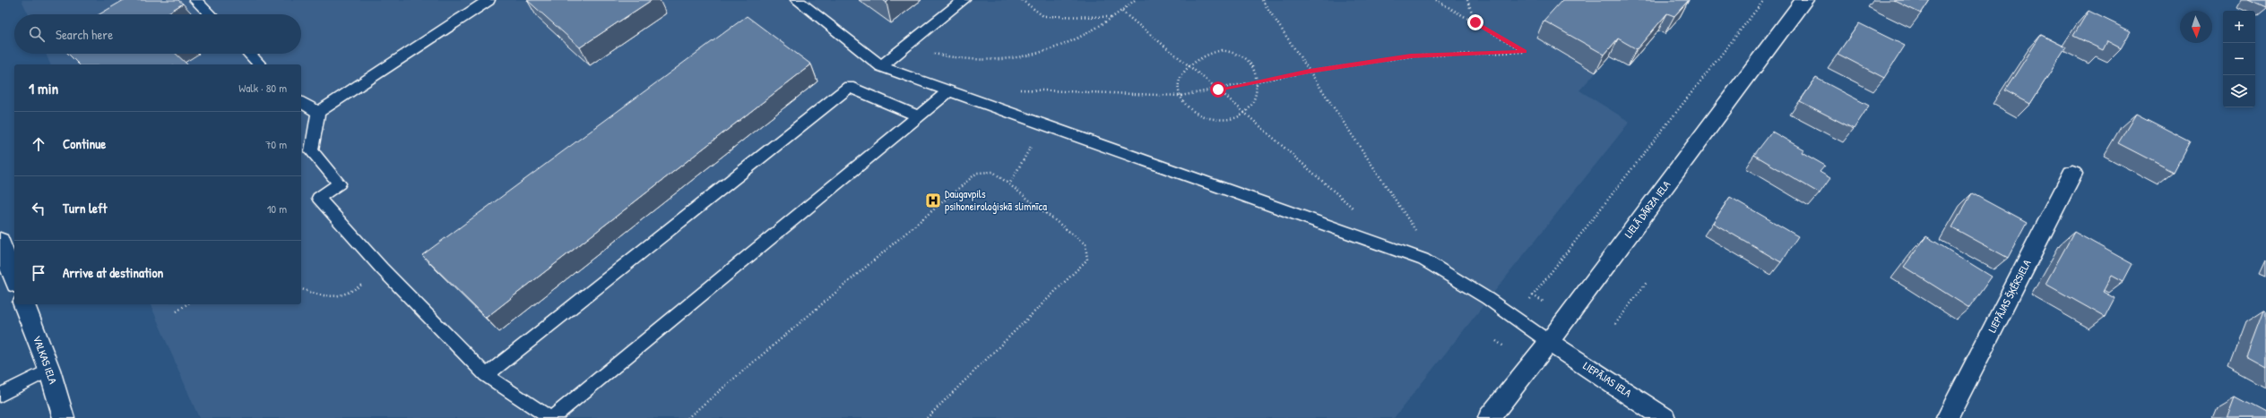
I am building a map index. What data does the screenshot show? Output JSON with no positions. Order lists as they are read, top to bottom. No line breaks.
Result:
{"streets":{"street":["LIELĀ DĀRZA IELA","LIEPĀJAS ŠĶĒRSIELA","VALKAS IELA","LIEPĀJAS IELA"]},"crossings":[["LIELĀ DĀRZA IELA","LIEPĀJAS IELA"]],"places":{"hospital":["Daugavpils psihoneiroloģiskā slimnīca"]},"north":"bottom","page":{"map_buttons":["+","−"],"search":"Search here","heading":["1 min","Walk · 80 m"],"list":[["Continue","70 m"],["Turn left","10 m"],"Arrive at destination"]}}
